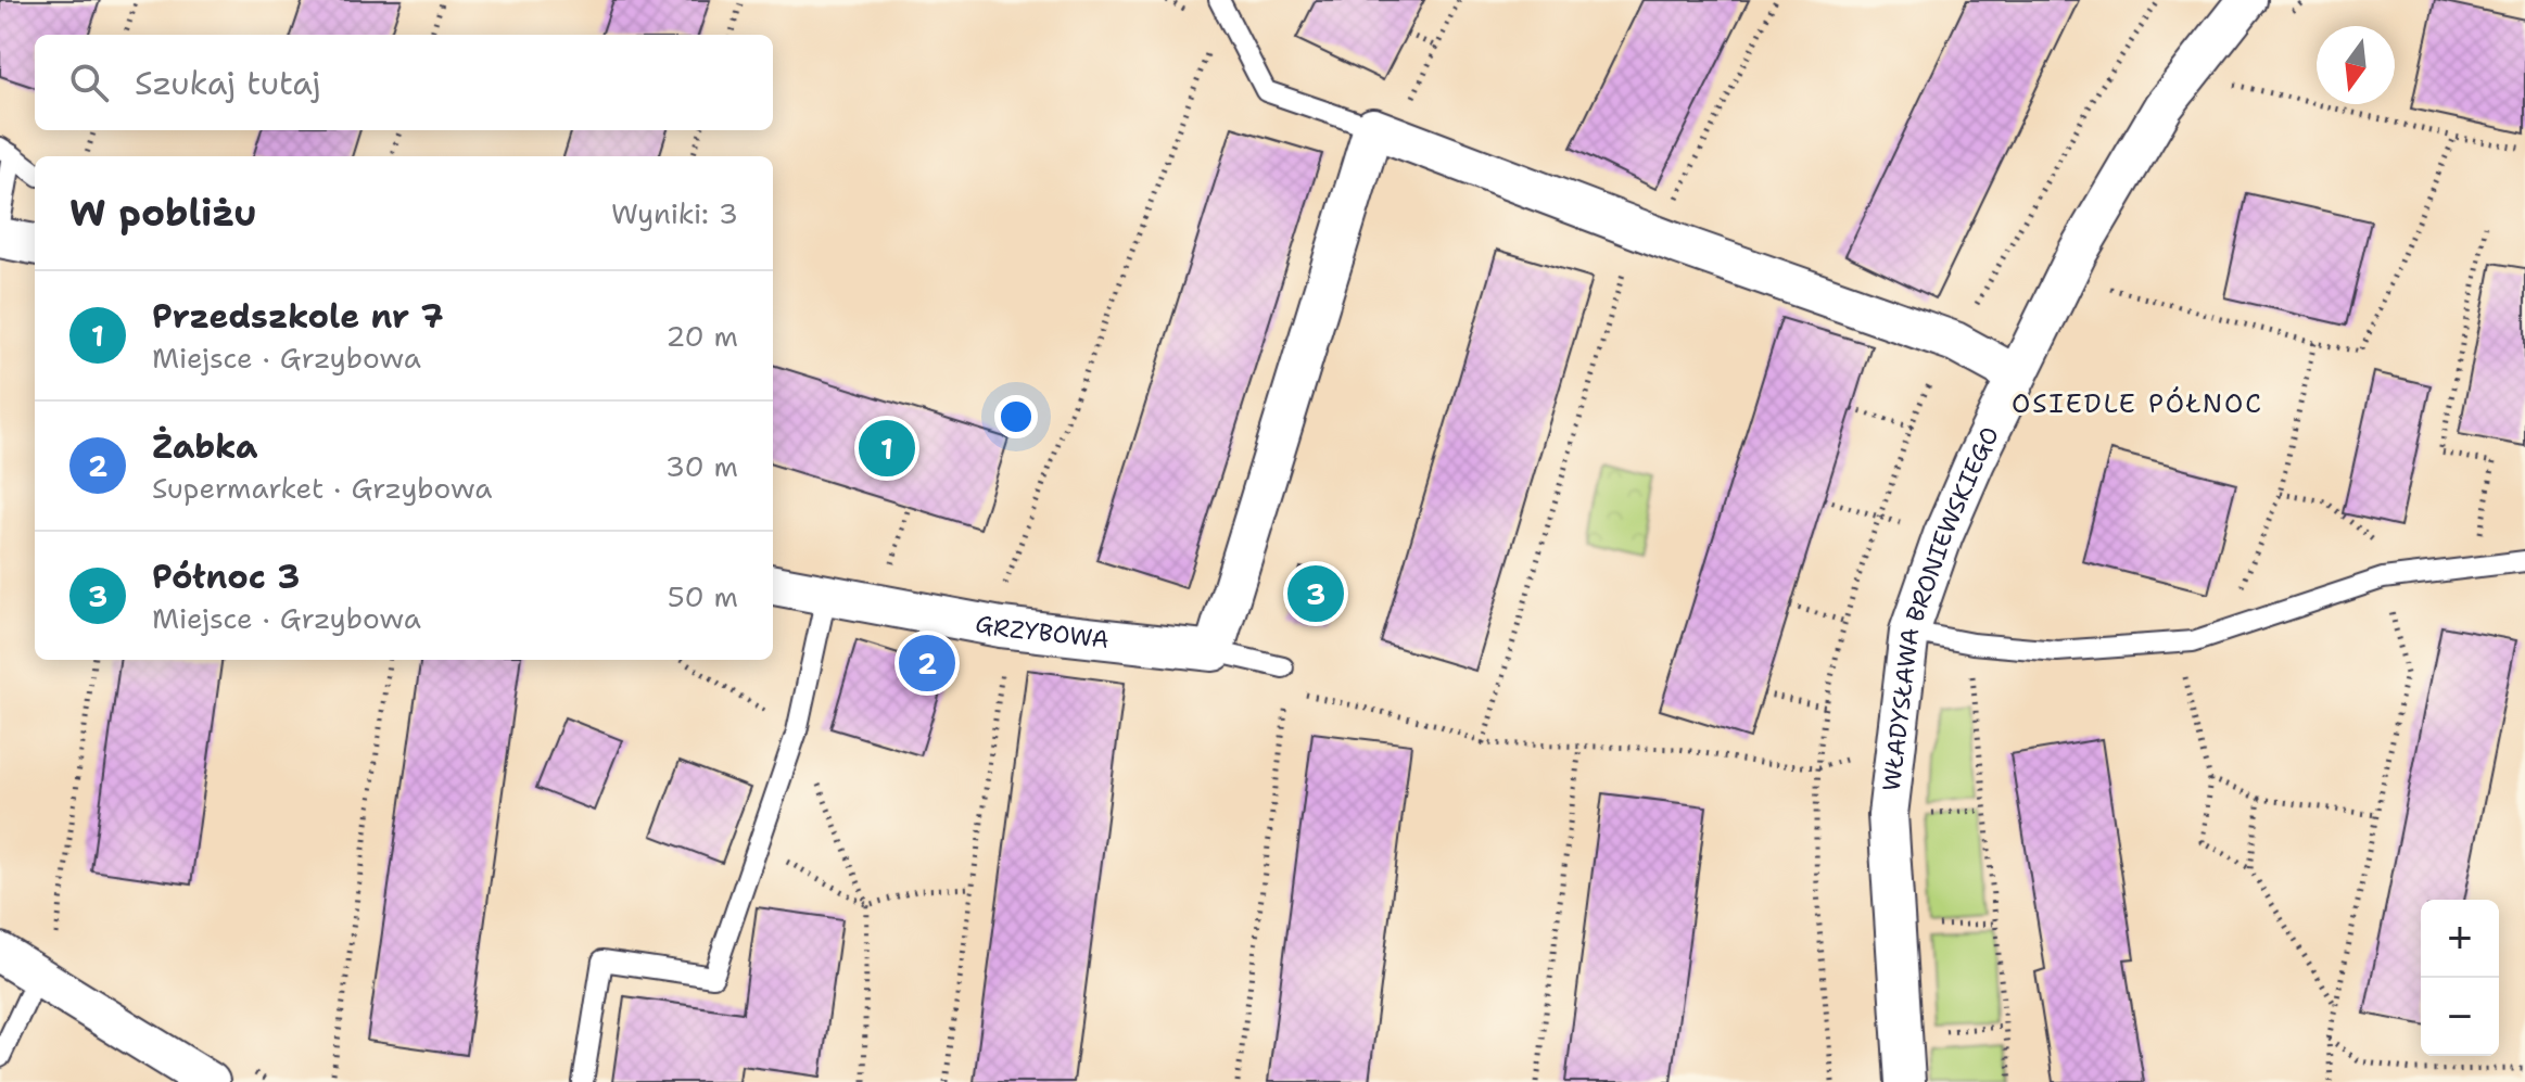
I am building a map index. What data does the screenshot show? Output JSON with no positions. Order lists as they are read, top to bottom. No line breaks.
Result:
{"streets":{"street":["WŁADYSŁAWA BRONIEWSKIEGO","GRZYBOWA"]},"districts":["OSIEDLE PÓŁNOC"],"north":"bottom","page":{"search":"Szukaj tutaj","heading":["W pobliżu","Wyniki: 3"],"list":[{"mark":"1","name":"Przedszkole nr 7","note":"Miejsce · Grzybowa","value":"20 m"},{"mark":"2","name":"Żabka","note":"Supermarket · Grzybowa","value":"30 m"},{"mark":"3","name":"Północ 3","note":"Miejsce · Grzybowa","value":"50 m"}],"pins":["1","3","2"],"map_buttons":["+","−"]}}
